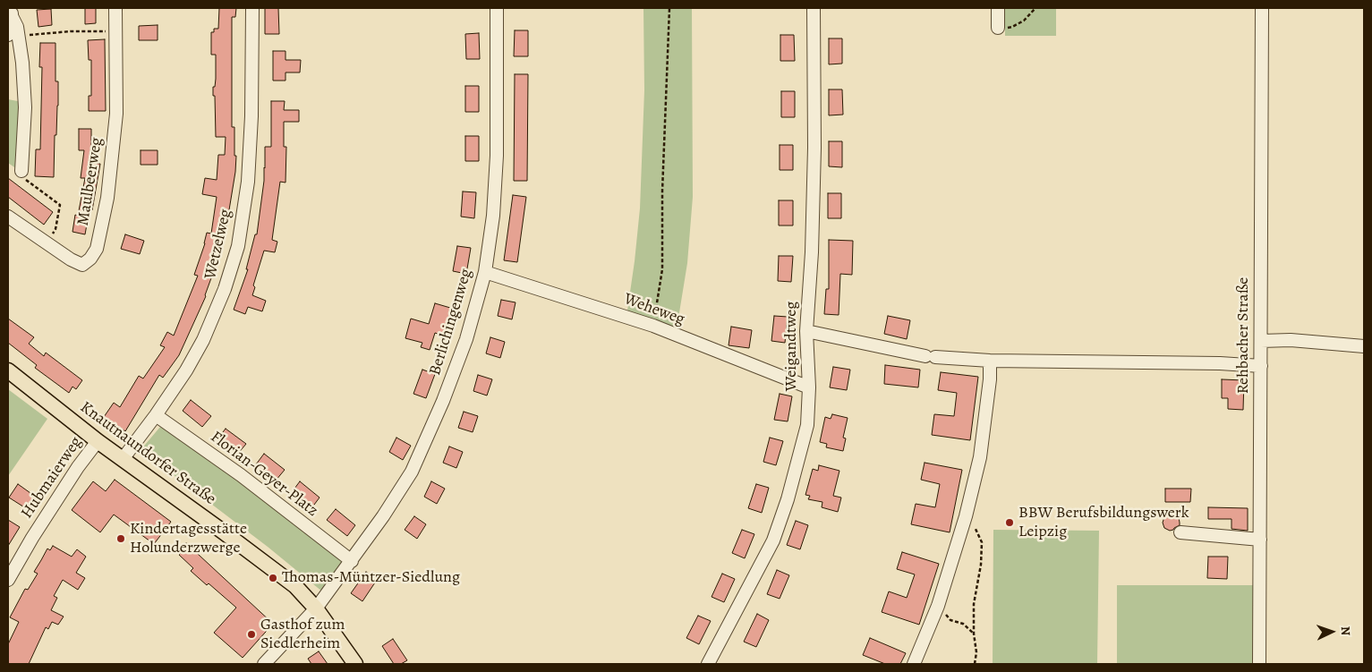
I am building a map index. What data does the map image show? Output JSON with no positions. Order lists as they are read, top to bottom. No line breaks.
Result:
{"streets":{"main road":["Knautnaundorfer Straße"],"street":["Maulbeerweg","Wetzelweg","Weheweg","Berlichingenweg","Rehbacher Straße","Weigandtweg","Florian-Geyer-Platz","Hubmaierweg"]},"crossings":[["Wetzelweg","Knautnaundorfer Straße"],["Wetzelweg","Florian-Geyer-Platz"],["Weheweg","Berlichingenweg"],["Weheweg","Weigandtweg"],["Berlichingenweg","Knautnaundorfer Straße"],["Berlichingenweg","Florian-Geyer-Platz"],["Knautnaundorfer Straße","Hubmaierweg"]],"places":["BBW Berufsbildungswerk Leipzig","Kindertagesstätte Holunderzwerge","Thomas-Müntzer-Siedlung","Gasthof zum Siedlerheim"],"north":"right"}
